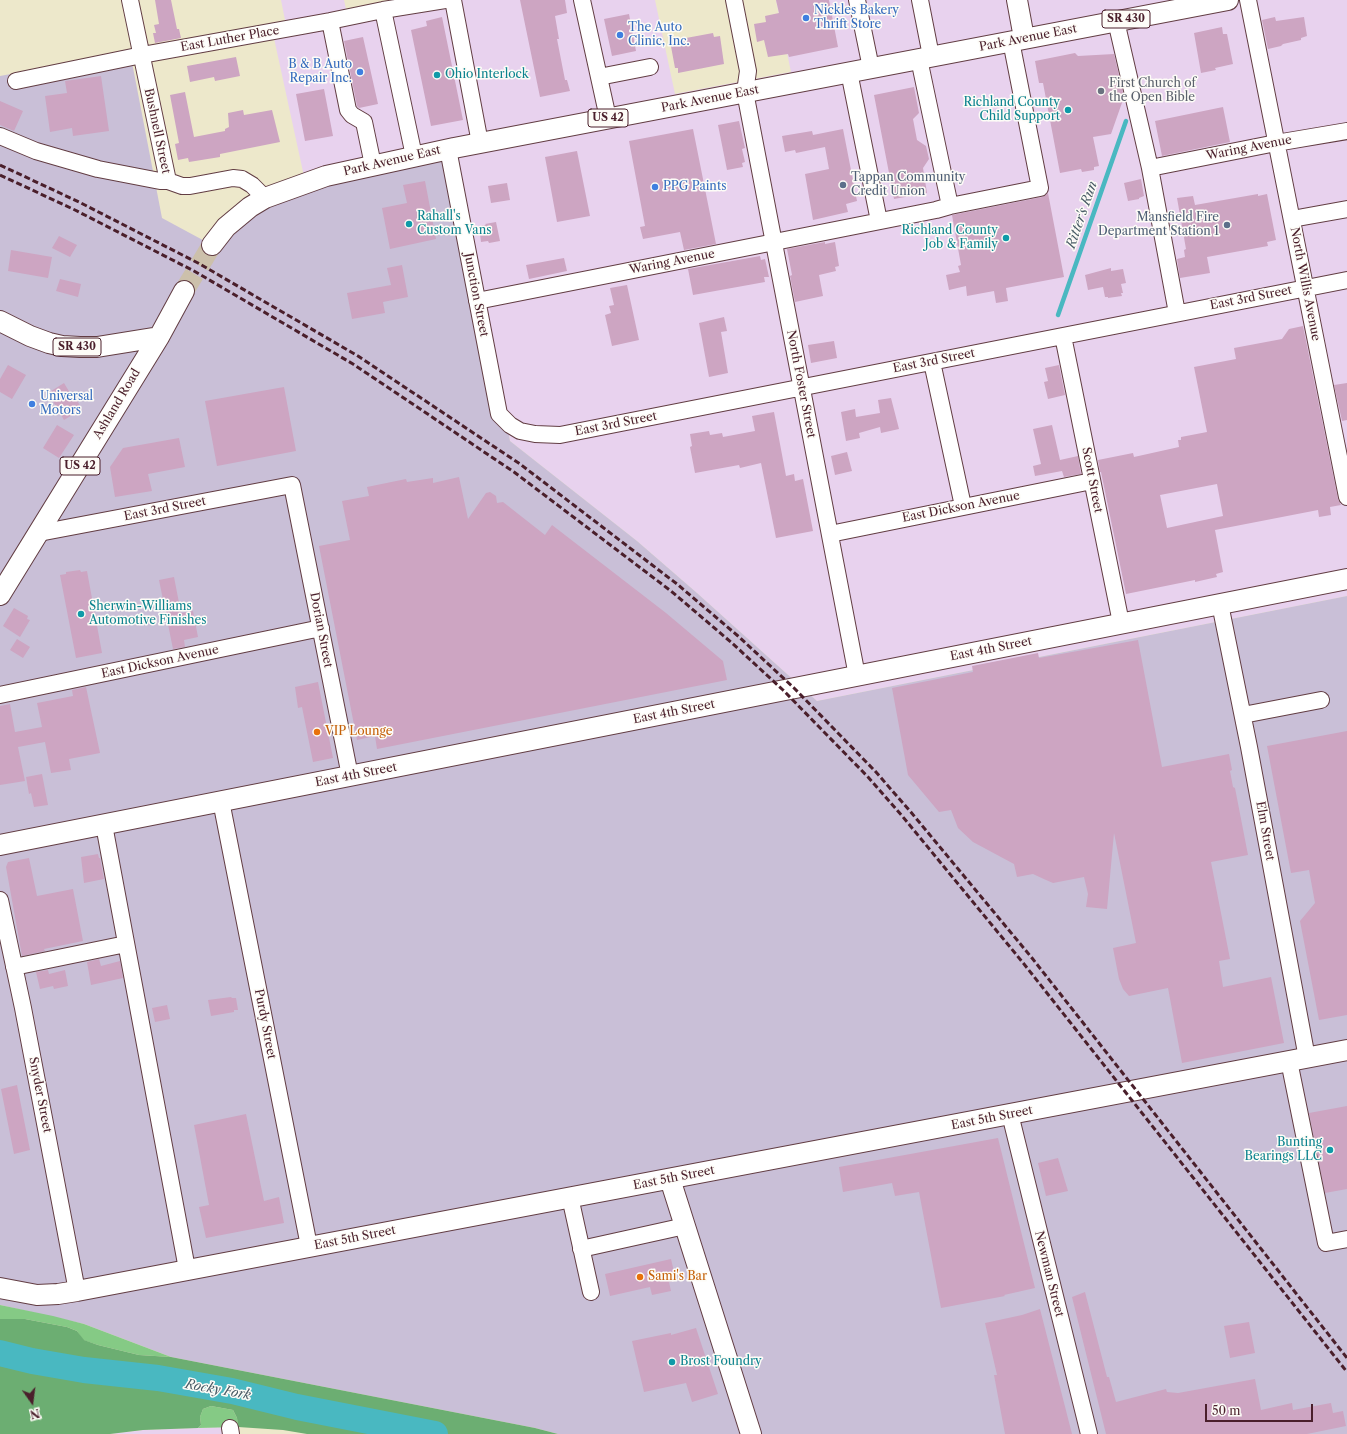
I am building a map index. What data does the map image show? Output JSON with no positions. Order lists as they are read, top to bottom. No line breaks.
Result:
{"streets":{"main road":["SR 430","Park Avenue East","US 42","Ashland Road","East 4th Street","East 5th Street"],"street":["East Luther Place","Bushnell Street","Waring Avenue","North Willis Avenue","Junction Street","East 3rd Street","North Foster Street","Scott Street","East Dickson Avenue","Dorian Street","Elm Street","Purdy Street","Snyder Street","Newman Street"]},"crossings":[["SR 430","US 42"],["SR 430","Ashland Road"],["Park Avenue East","Bushnell Street"],["Park Avenue East","Waring Avenue"],["Park Avenue East","Junction Street"],["Park Avenue East","North Foster Street"],["East Luther Place","Bushnell Street"],["US 42","Ashland Road"],["Waring Avenue","North Willis Avenue"],["Waring Avenue","Junction Street"],["Waring Avenue","North Foster Street"],["North Willis Avenue","East 3rd Street"],["Junction Street","East 3rd Street"],["East 3rd Street","North Foster Street"],["East 3rd Street","Ashland Road"],["East 3rd Street","Scott Street"],["East 3rd Street","Dorian Street"],["North Foster Street","East Dickson Avenue"],["North Foster Street","East 4th Street"],["Scott Street","East Dickson Avenue"],["Scott Street","East 4th Street"],["East Dickson Avenue","Dorian Street"],["Dorian Street","East 4th Street"],["East 4th Street","Elm Street"],["East 4th Street","Purdy Street"],["Elm Street","East 5th Street"],["Purdy Street","East 5th Street"],["Snyder Street","East 5th Street"],["East 5th Street","Newman Street"]],"water":["Ritter's Run","Rocky Fork"],"places":["Nickles Bakery Thrift Store","The Auto Clinic, Inc.","B & B Auto Repair Inc.","Ohio Interlock","First Church of the Open Bible","Richland County Child Support","Tappan Community Credit Union","PPG Paints","Rahall's Custom Vans","Mansfield Fire Department Station 1","Richland County Job & Family","Universal Motors","Sherwin-Williams Automotive Finishes","VIP Lounge","Bunting Bearings LLC","Sami's Bar","Brost Foundry"],"scale_bar":"50 m","north":"bottom"}
